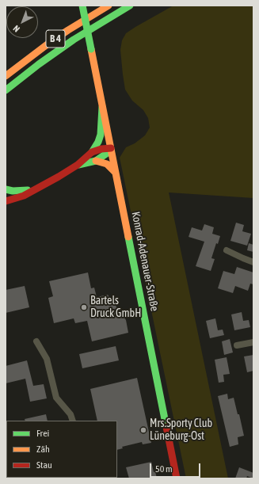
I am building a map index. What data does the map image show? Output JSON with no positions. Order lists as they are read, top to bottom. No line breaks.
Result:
{"streets":{"main road":["B 4","Konrad-Adenauer-Straße"]},"places":["Bartels Druck GmbH","Mrs.Sporty Club Lüneburg-Ost"],"legend":["Frei","Zäh","Stau"],"scale_bar":"50 m","north":"bottom left"}
